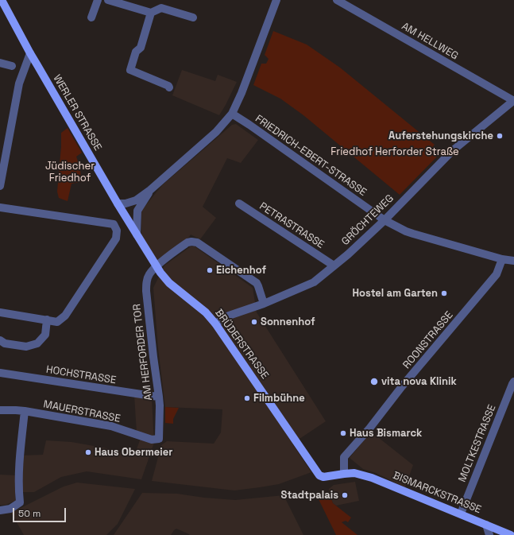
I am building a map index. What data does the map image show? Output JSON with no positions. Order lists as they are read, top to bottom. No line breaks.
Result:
{"streets":{"main road":["WERLER STRASSE","BRÜDERSTRASSE","BISMARCKSTRASSE"],"street":["AM HELLWEG","FRIEDRICH-EBERT-STRASSE","GRÖCHTEWEG","PETRASTRASSE","ROONSTRASSE","AM HERFORDER TOR","HOCHSTRASSE","MAUERSTRASSE","MOLTKESTRASSE"]},"crossings":[["AM HELLWEG","GRÖCHTEWEG"],["WERLER STRASSE","BRÜDERSTRASSE"],["FRIEDRICH-EBERT-STRASSE","GRÖCHTEWEG"],["FRIEDRICH-EBERT-STRASSE","ROONSTRASSE"],["GRÖCHTEWEG","PETRASTRASSE"],["GRÖCHTEWEG","BRÜDERSTRASSE"],["ROONSTRASSE","BISMARCKSTRASSE"],["BRÜDERSTRASSE","AM HERFORDER TOR"],["BRÜDERSTRASSE","BISMARCKSTRASSE"],["AM HERFORDER TOR","HOCHSTRASSE"],["AM HERFORDER TOR","MAUERSTRASSE"],["MOLTKESTRASSE","BISMARCKSTRASSE"]],"parks":["Friedhof Herforder Straße","Jüdischer Friedhof"],"places":["Auferstehungskirche","Eichenhof","Hostel am Garten","Sonnenhof","vita nova Klinik","Filmbühne","Haus Bismarck","Haus Obermeier","Stadtpalais"],"scale_bar":"50 m"}
